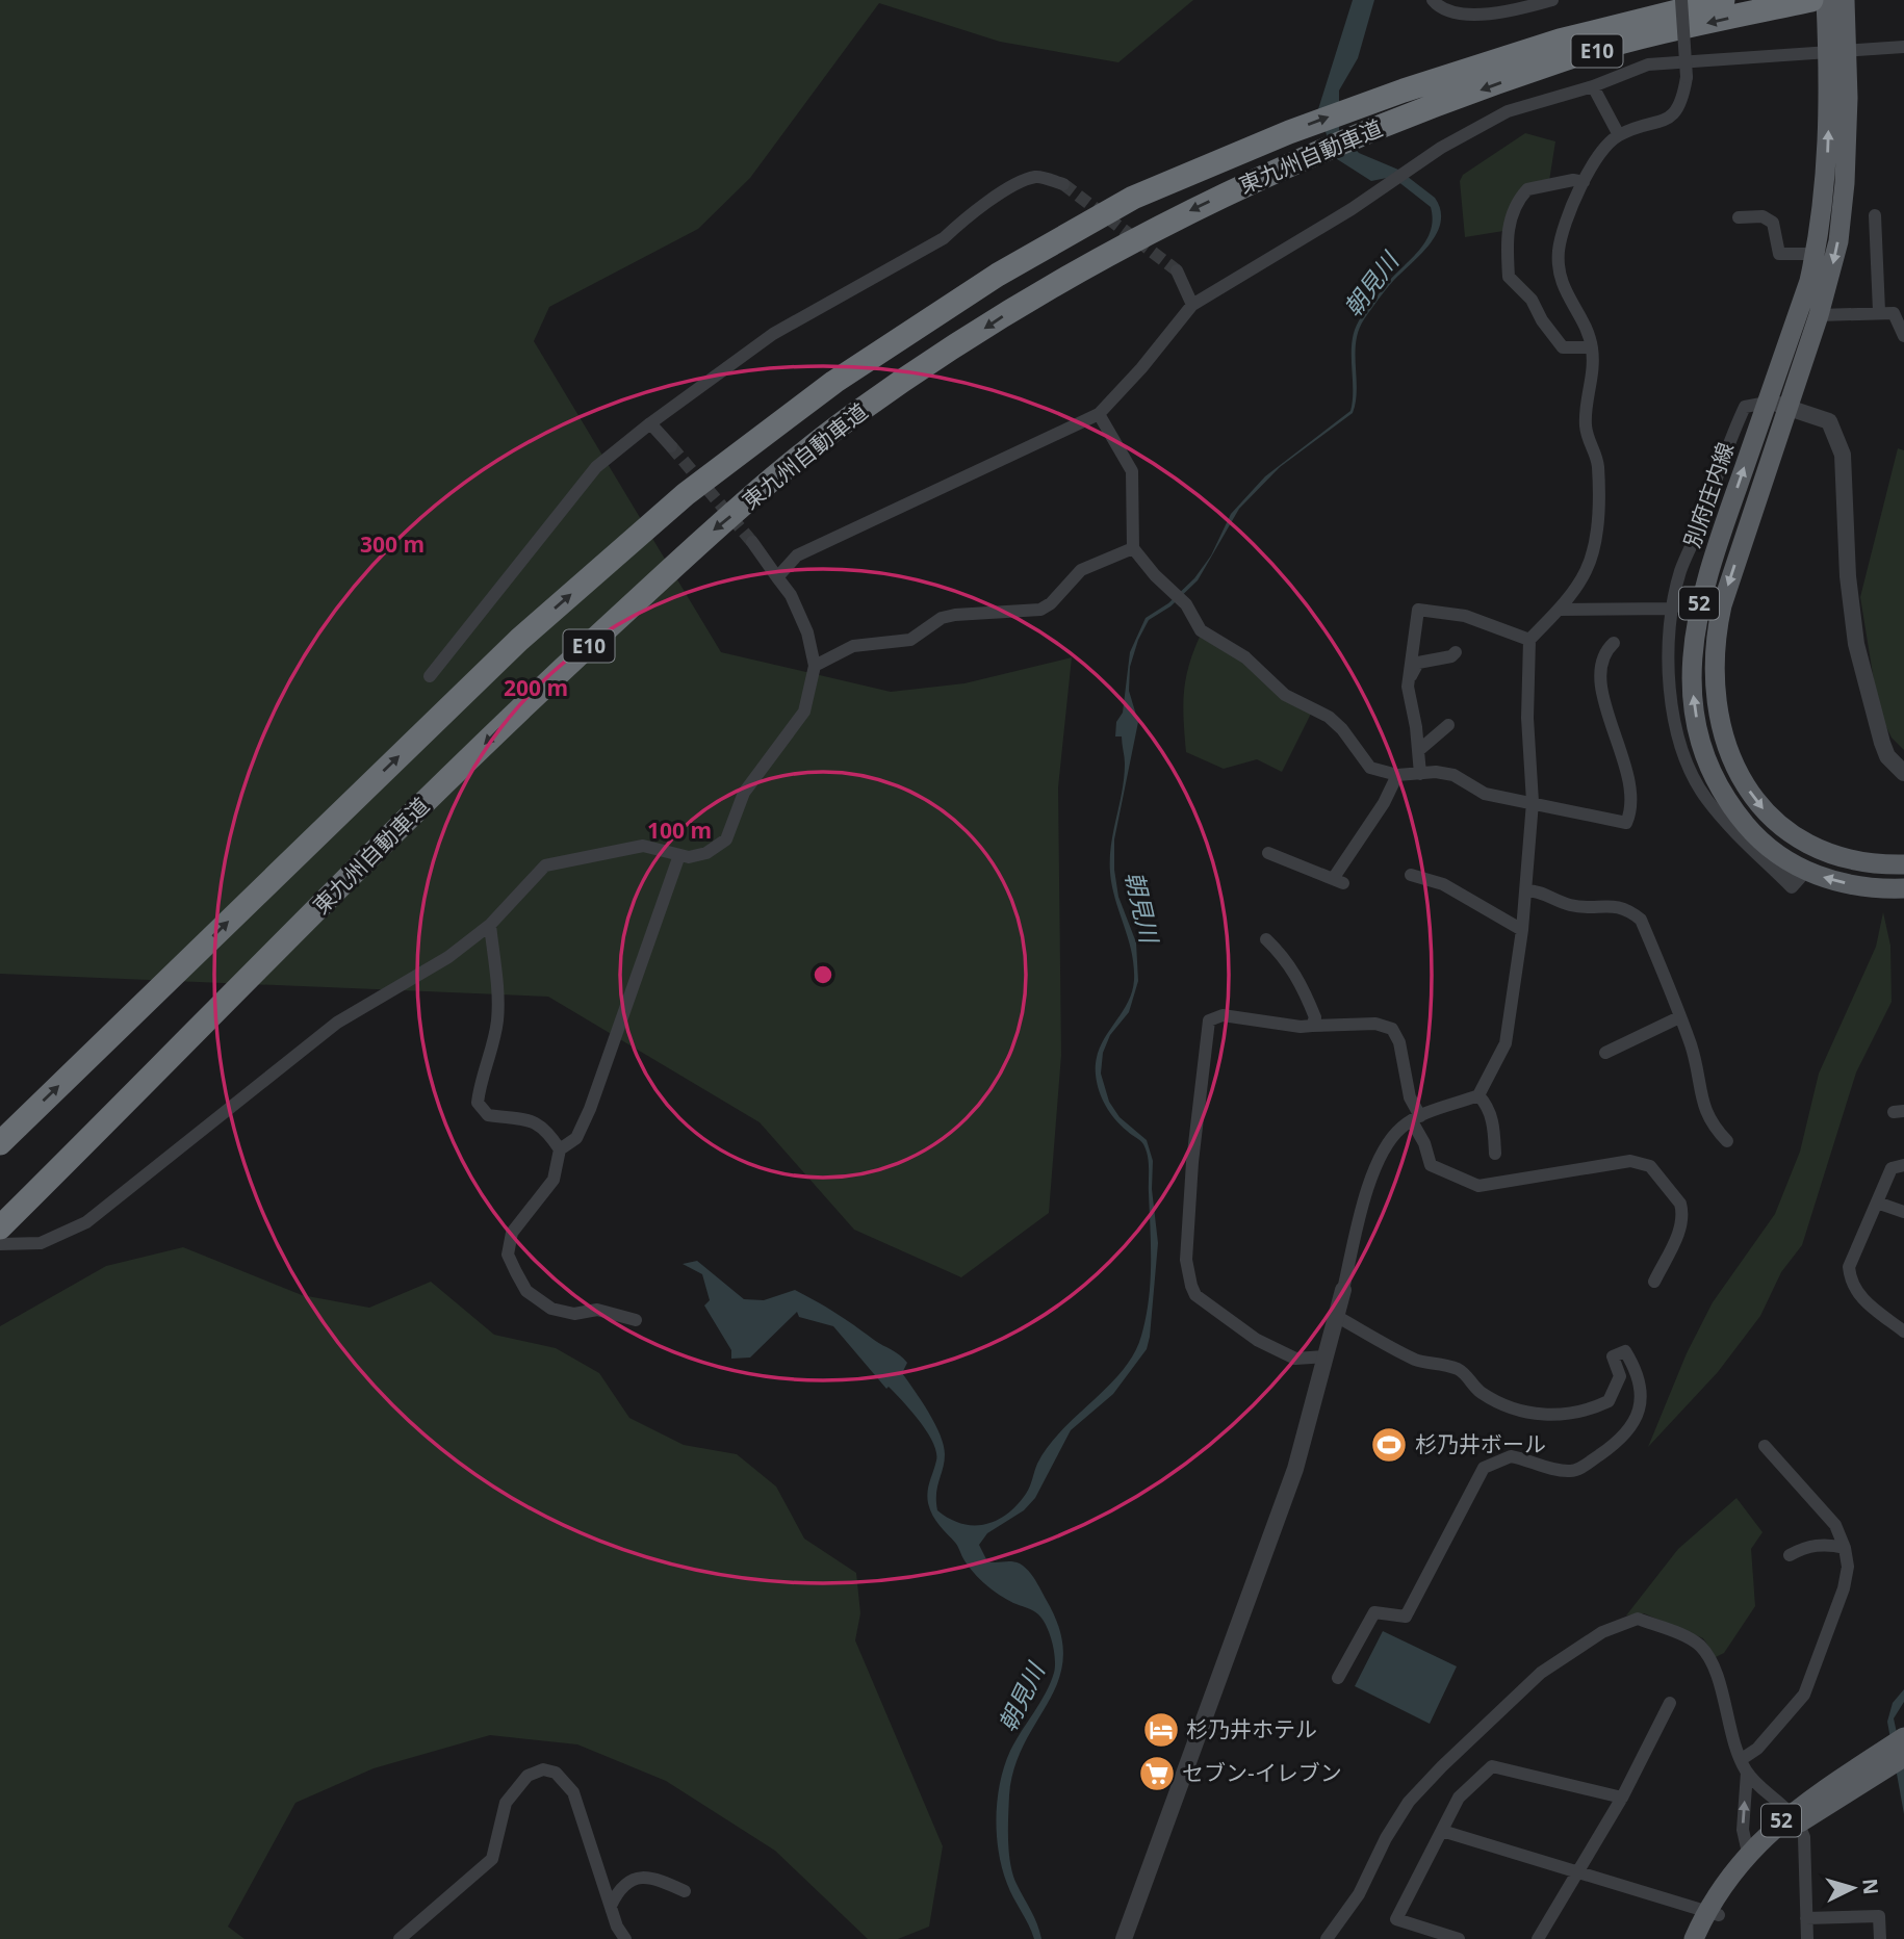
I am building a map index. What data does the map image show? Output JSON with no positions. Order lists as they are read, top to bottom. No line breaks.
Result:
{"streets":{"highway":["E10","東九州自動車道"],"main road":["別府庄内線","52"]},"water":["朝見川"],"places":{"sports":["杉乃井ボール"],"hotel":["杉乃井ホテル"],"supermarket":["セブン-イレブン"]},"north":"right","rings":["300 m","200 m","100 m"]}
